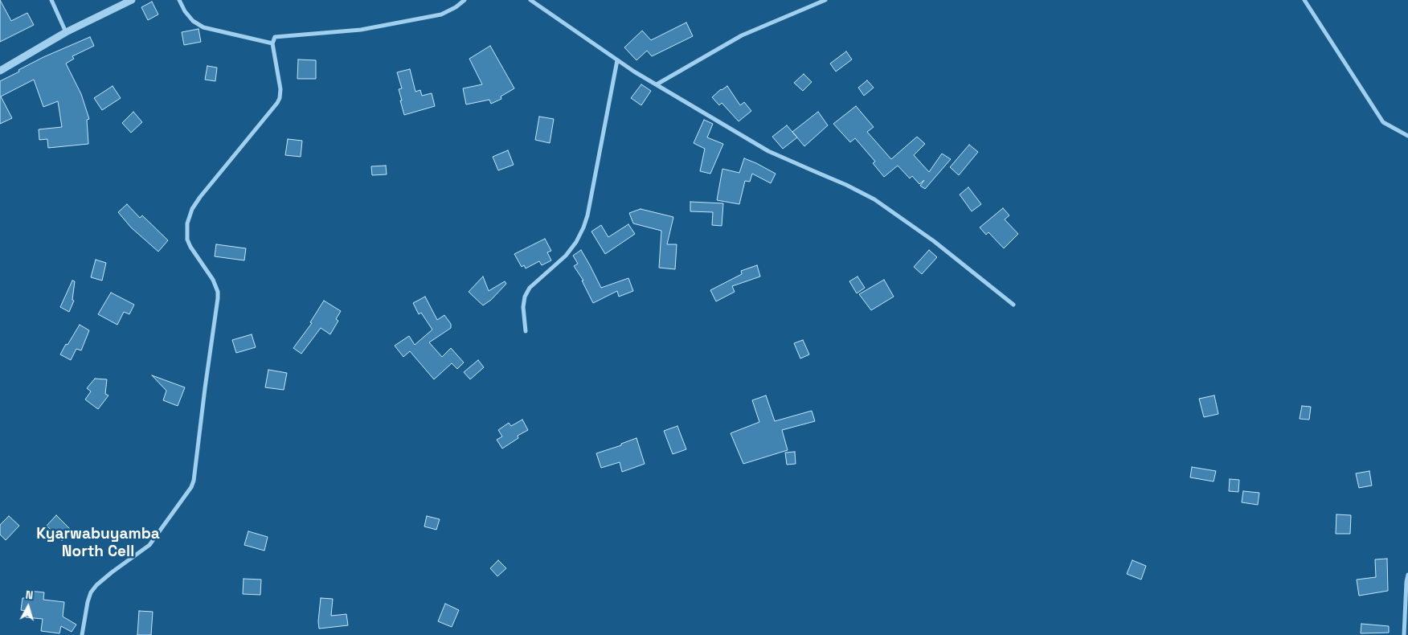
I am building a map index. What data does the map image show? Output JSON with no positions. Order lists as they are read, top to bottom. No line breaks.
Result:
{"districts":["Kyarwabuyamba North Cell"],"north":"top"}
